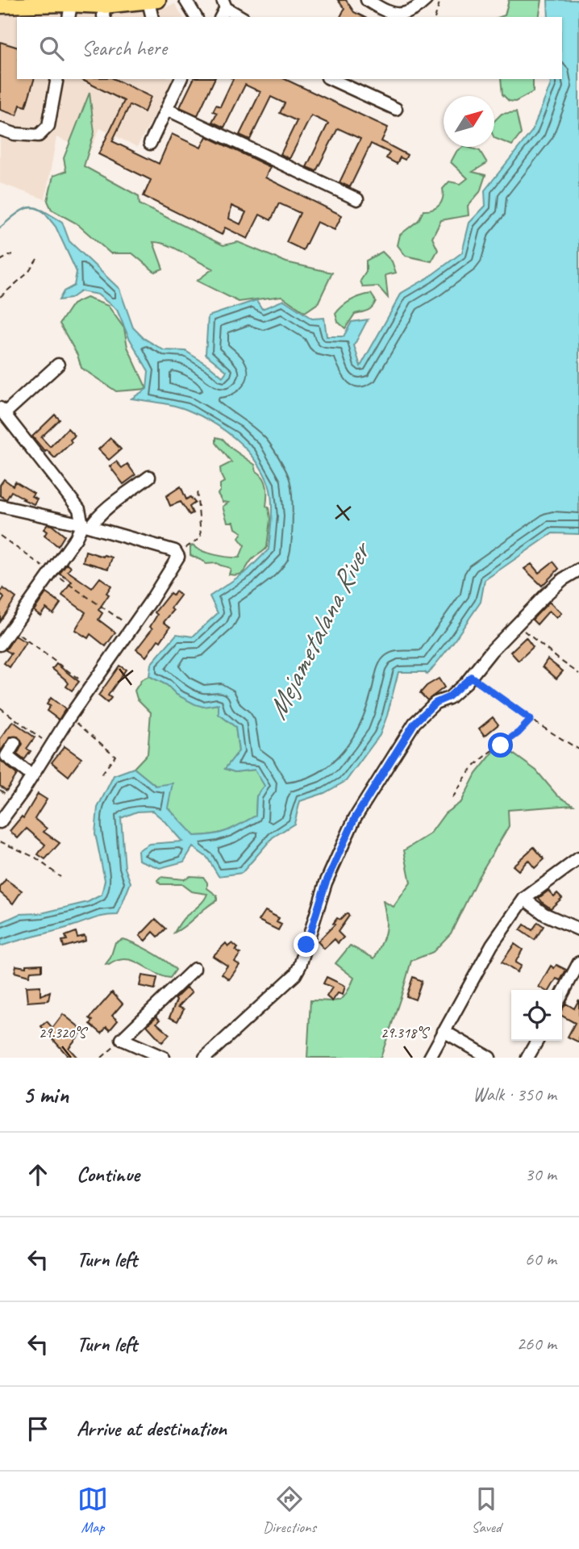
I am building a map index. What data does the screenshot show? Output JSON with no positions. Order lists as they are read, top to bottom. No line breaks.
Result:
{"water":["Mejametalana River"],"north":"top right","page":{"search":"Search here","heading":["5 min","Walk · 350 m"],"list":[["Continue","30 m"],["Turn left","60 m"],["Turn left","260 m"],"Arrive at destination"],"nav":["Map","Directions","Saved"]},"coordinates":["29.320°S","29.318°S"]}
